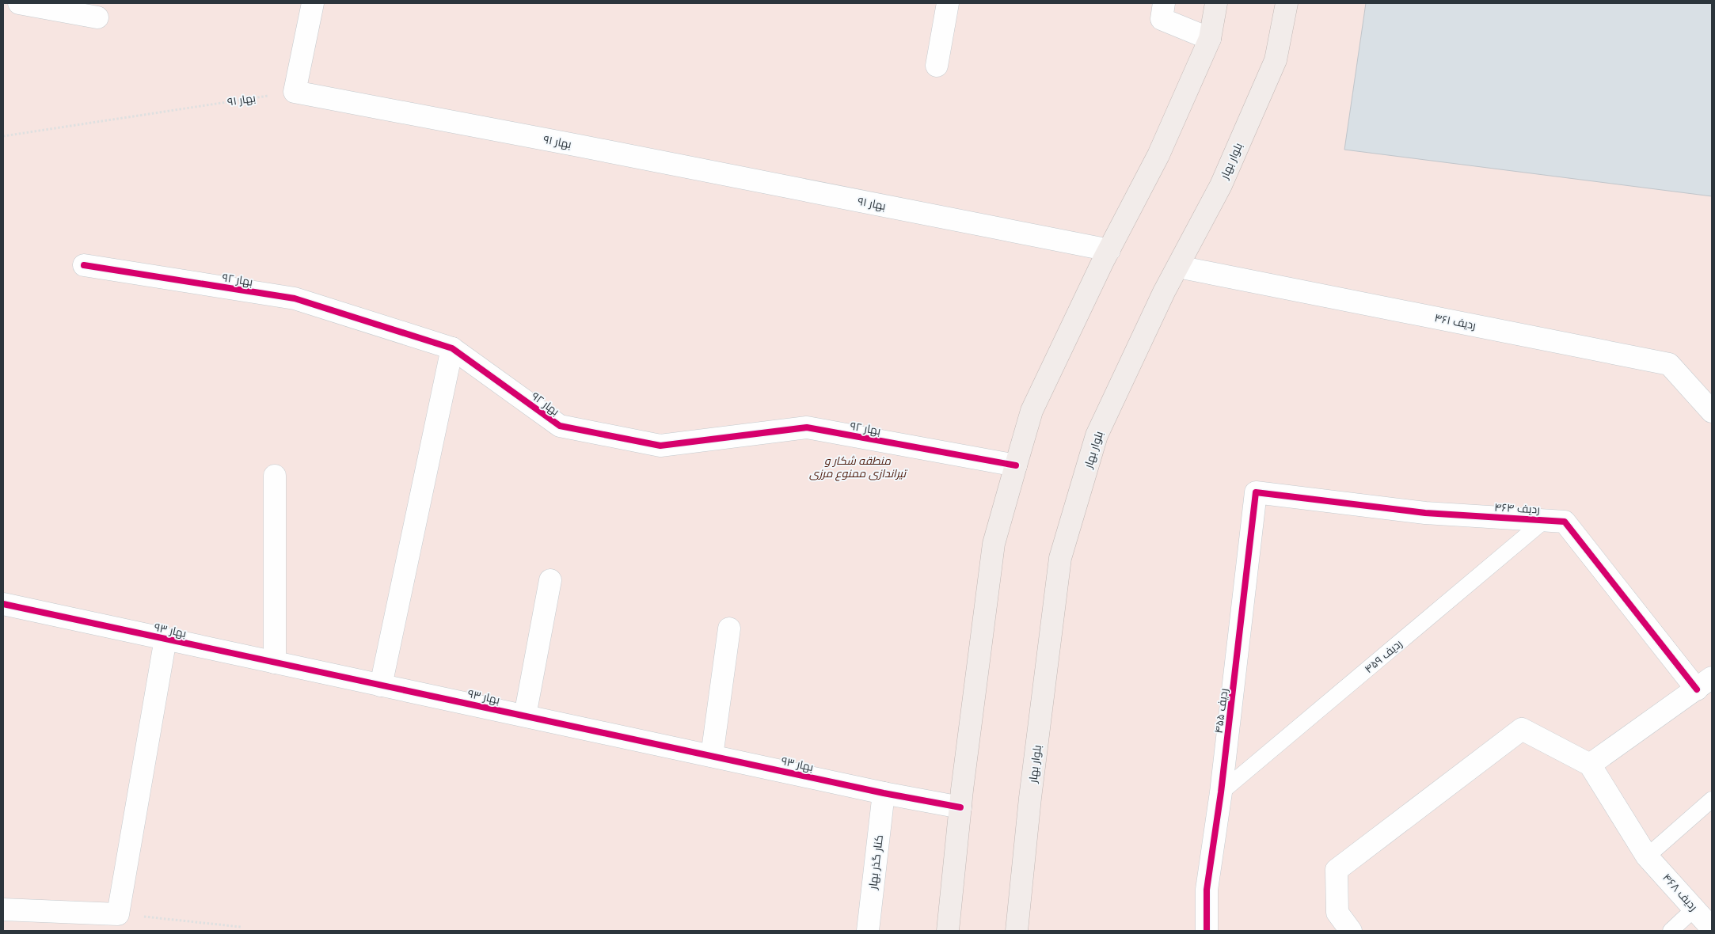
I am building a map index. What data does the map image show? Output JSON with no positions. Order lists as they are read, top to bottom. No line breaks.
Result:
{"streets":{"main road":["بلوار بهار"],"street":["بهار ۹۱","بهار ۹۲","ردیف ۴۶۱","ردیف ۴۶۴","بهار ۹۳","ردیف ۴۵۵","کنار گذر بهار","ردیف ۴۶۸"],"lane":["ردیف ۴۵۹"]},"crossings":[["بلوار بهار","ردیف ۴۶۱"],["ردیف ۴۶۴","ردیف ۴۵۹"],["ردیف ۴۶۴","ردیف ۴۵۵"],["بهار ۹۳","کنار گذر بهار"],["ردیف ۴۵۹","ردیف ۴۵۵"]],"parks":["منطقه شکار و تیراندازی ممنوع مرزی"]}
